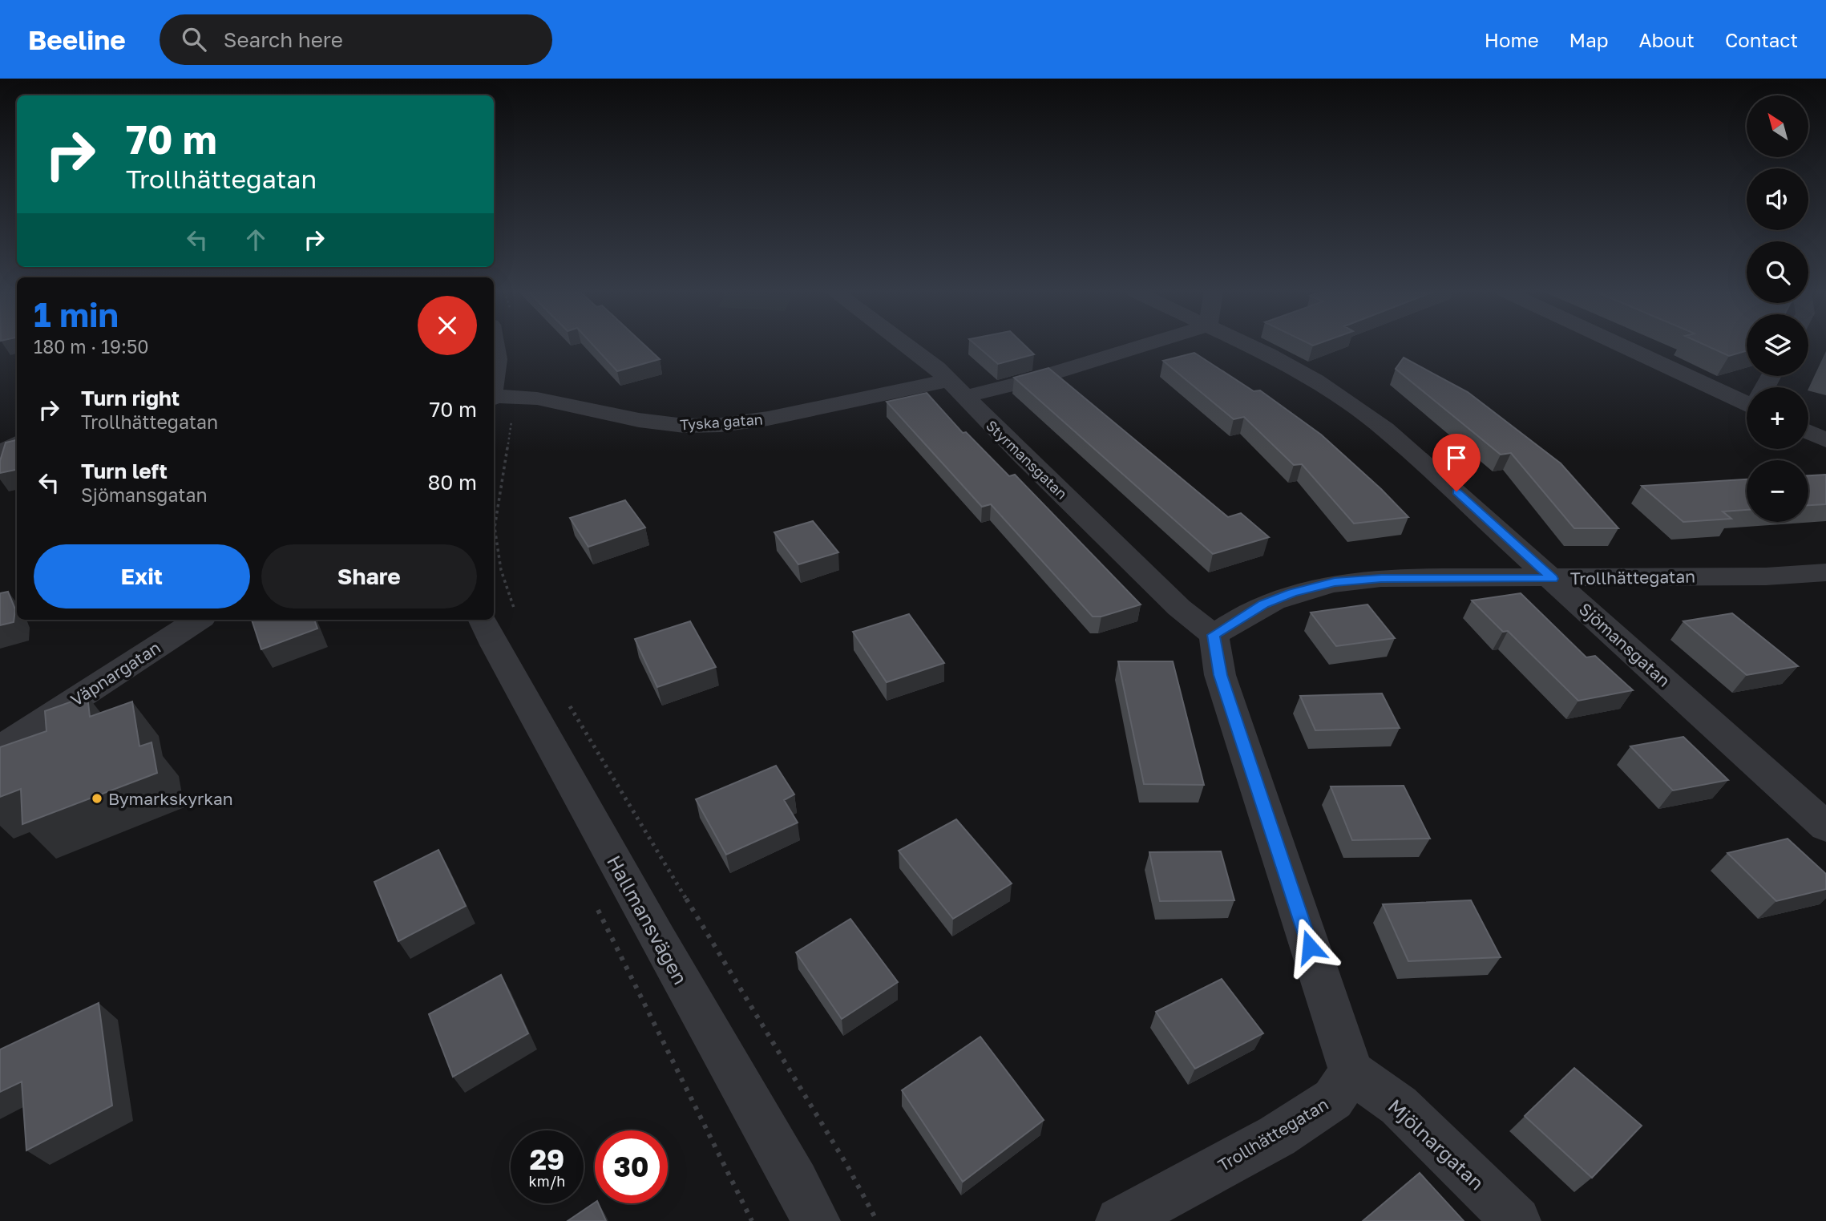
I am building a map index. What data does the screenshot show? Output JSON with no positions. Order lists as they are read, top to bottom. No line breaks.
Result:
{"streets":{"street":["Tyska gatan","Styrmansgatan","Trollhättegatan","Sjömansgatan","Väpnargatan","Hallmansvägen","Mjölnargatan"]},"crossings":[["Tyska gatan","Styrmansgatan"],["Styrmansgatan","Trollhättegatan"],["Trollhättegatan","Sjömansgatan"],["Trollhättegatan","Mjölnargatan"]],"places":["Bymarkskyrkan"],"north":"top left","page":{"header":"Beeline","search":"Search here","nav":["Home","Map","About","Contact"],"map_buttons":["+","−"],"turn":["70 m","Trollhättegatan"],"heading":["1 min","180 m · 19:50"],"list":[{"name":"Turn right","note":"Trollhättegatan","value":"70 m"},{"name":"Turn left","note":"Sjömansgatan","value":"80 m"}],"buttons":["Exit","Share"],"speed":"29 km/h","limit":"30"}}
